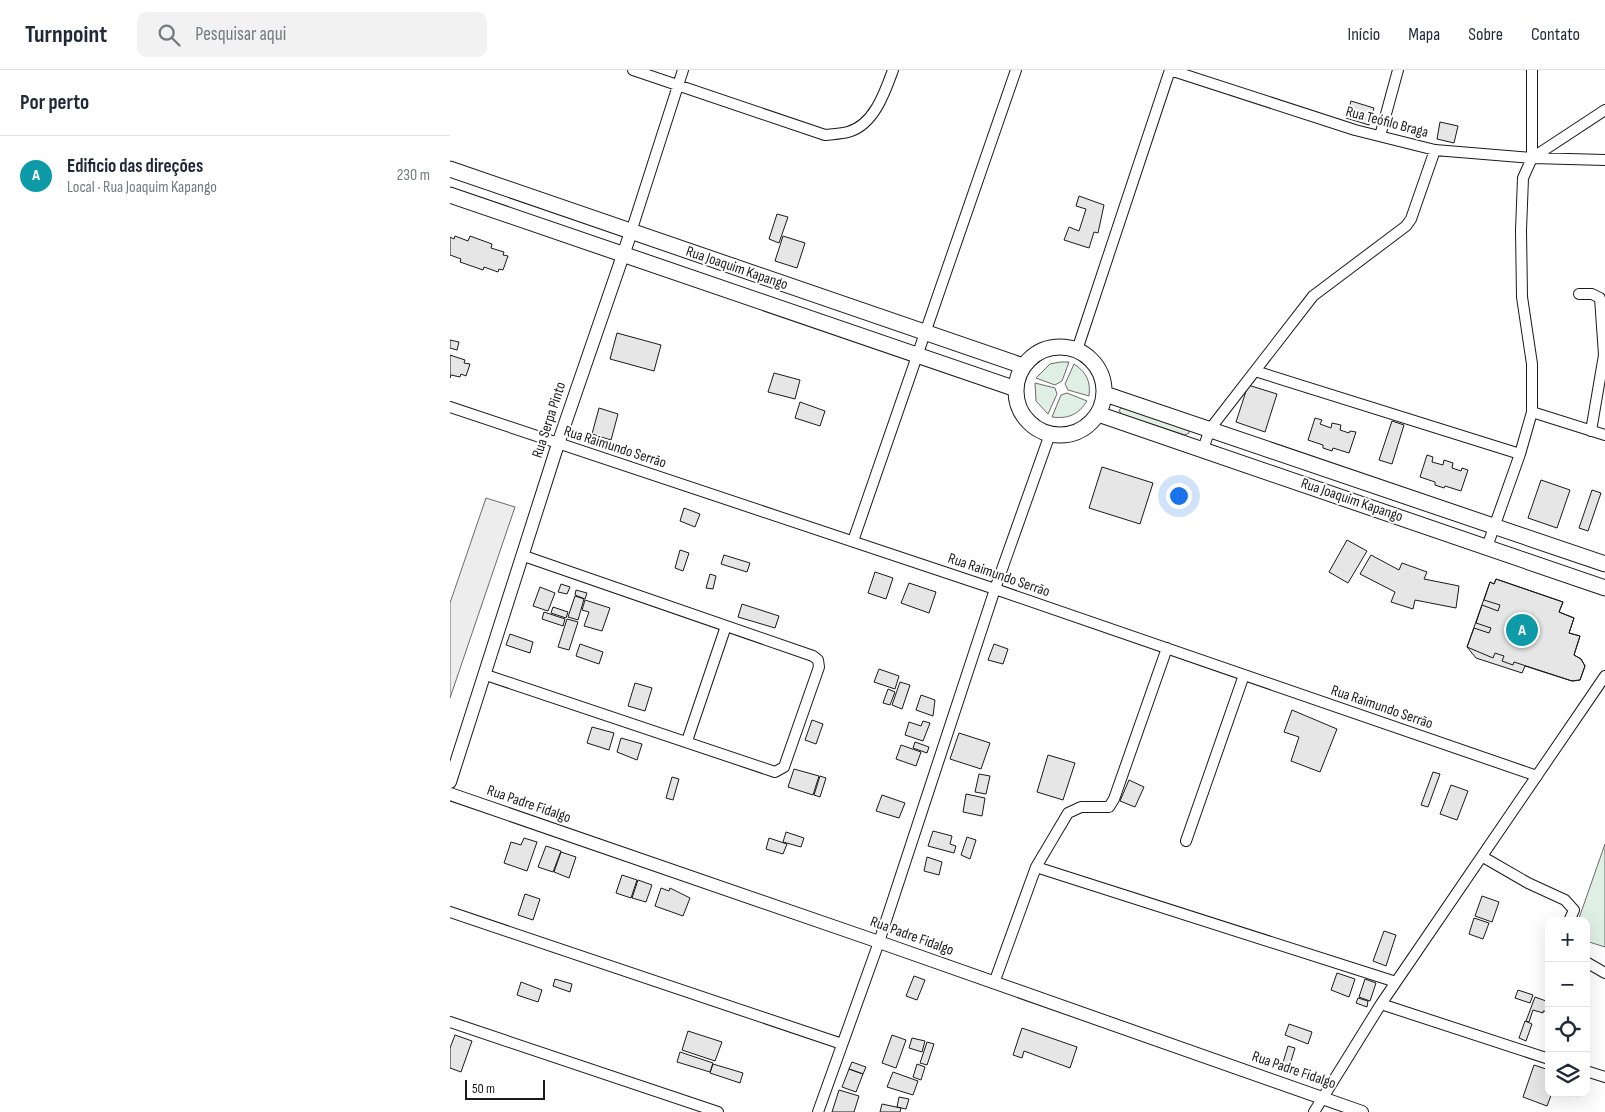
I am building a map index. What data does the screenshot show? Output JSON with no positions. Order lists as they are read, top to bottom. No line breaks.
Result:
{"streets":{"main road":["Rua Joaquim Kapango"],"street":["Rua Teófilo Braga","Rua Serpa Pinto","Rua Raimundo Serrão","Rua Padre Fidalgo"]},"crossings":[["Rua Joaquim Kapango","Rua Serpa Pinto"],["Rua Serpa Pinto","Rua Raimundo Serrão"]],"scale_bar":"50 m","page":{"header":"Turnpoint","search":"Pesquisar aqui","nav":["Início","Mapa","Sobre","Contato"],"heading":"Por perto","list":[{"mark":"A","name":"Edificio das direções","note":"Local · Rua Joaquim Kapango","value":"230 m"}],"pins":"A","map_buttons":["+","−"],"scale":"50 m"}}
